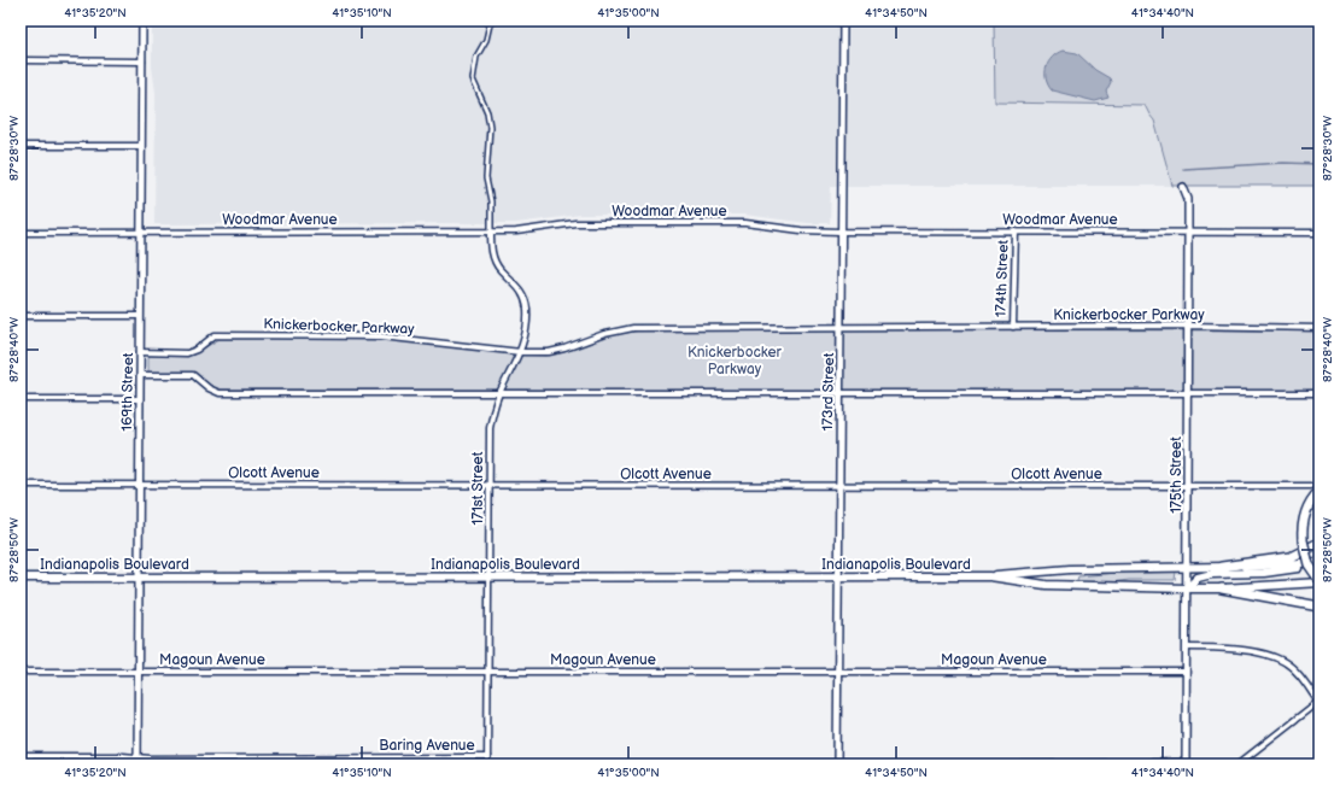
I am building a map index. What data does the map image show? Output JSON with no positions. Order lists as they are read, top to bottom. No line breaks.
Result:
{"streets":{"main road":["Indianapolis Boulevard"],"street":["Woodmar Avenue","174th Street","Knickerbocker Parkway","169th Street","173rd Street","Olcott Avenue","175th Street","171st Street","Magoun Avenue","Baring Avenue"]},"crossings":[["Woodmar Avenue","174th Street"],["Woodmar Avenue","169th Street"],["Woodmar Avenue","173rd Street"],["Woodmar Avenue","175th Street"],["Woodmar Avenue","171st Street"],["174th Street","Knickerbocker Parkway"],["Knickerbocker Parkway","169th Street"],["Knickerbocker Parkway","173rd Street"],["Knickerbocker Parkway","175th Street"],["Knickerbocker Parkway","171st Street"],["169th Street","Olcott Avenue"],["169th Street","Indianapolis Boulevard"],["169th Street","Magoun Avenue"],["169th Street","Baring Avenue"],["173rd Street","Olcott Avenue"],["173rd Street","Indianapolis Boulevard"],["173rd Street","Magoun Avenue"],["Olcott Avenue","175th Street"],["Olcott Avenue","171st Street"],["175th Street","Indianapolis Boulevard"],["175th Street","Magoun Avenue"],["171st Street","Indianapolis Boulevard"],["171st Street","Magoun Avenue"],["171st Street","Baring Avenue"]],"parks":["Knickerbocker Parkway"],"coordinates":["41°35'20\"N","41°35'10\"N","41°35'00\"N","41°34'50\"N","41°34'40\"N","87°28'30\"W","87°28'40\"W","87°28'50\"W"]}
